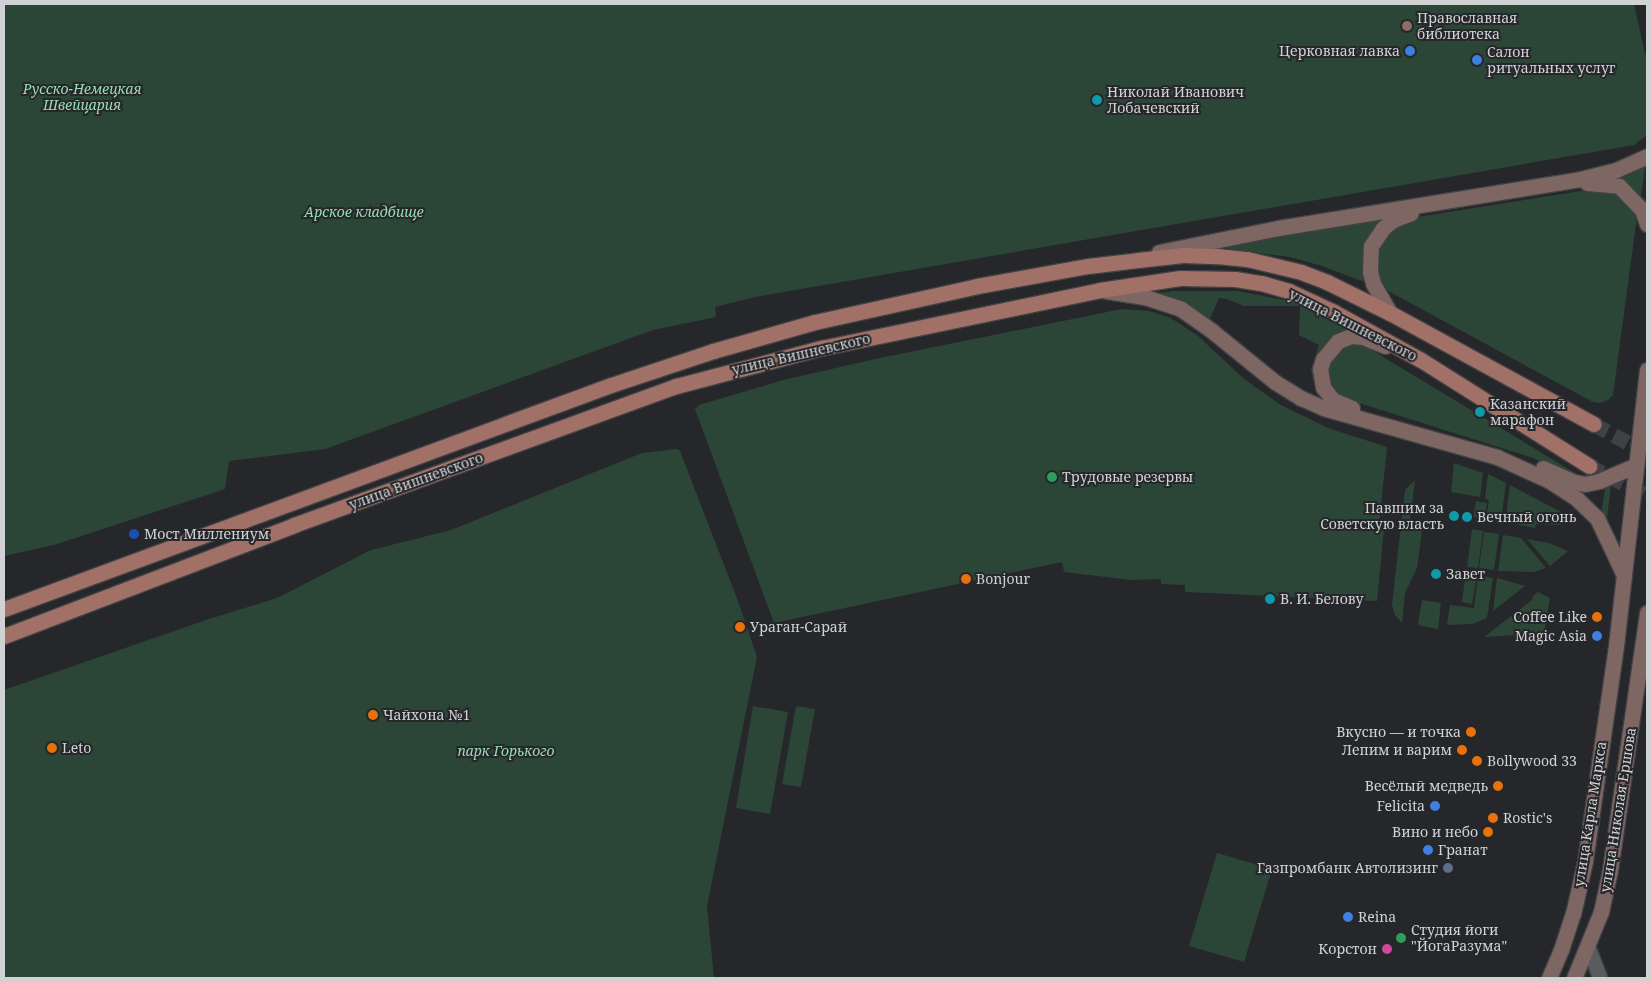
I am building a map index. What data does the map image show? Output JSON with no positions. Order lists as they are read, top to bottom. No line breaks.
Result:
{"streets":{"main road":["улица Вишневского","улица Николая Ершова","улица Карла Маркса"]},"parks":["Русско-Немецкая Швейцария","Арское кладбище","парк Горького"],"places":["Православная библиотека","Церковная лавка","Салон ритуальных услуг","Николай Иванович Лобачевский","Казанский марафон","Трудовые резервы","Павшим за Советскую власть","Вечный огонь","Мост Миллениум","Завет","Bonjour","В. И. Белову","Coffee Like","Ураган-Сарай","Magic Asia","Чайхона №1","Вкусно — и точка","Leto","Лепим и варим","Bollywood 33","Весёлый медведь","Felicita","Rostic's","Вино и небо","Гранат","Газпромбанк Автолизинг","Reina","Студия йоги \"ЙогаРазума\"","Корстон"]}
